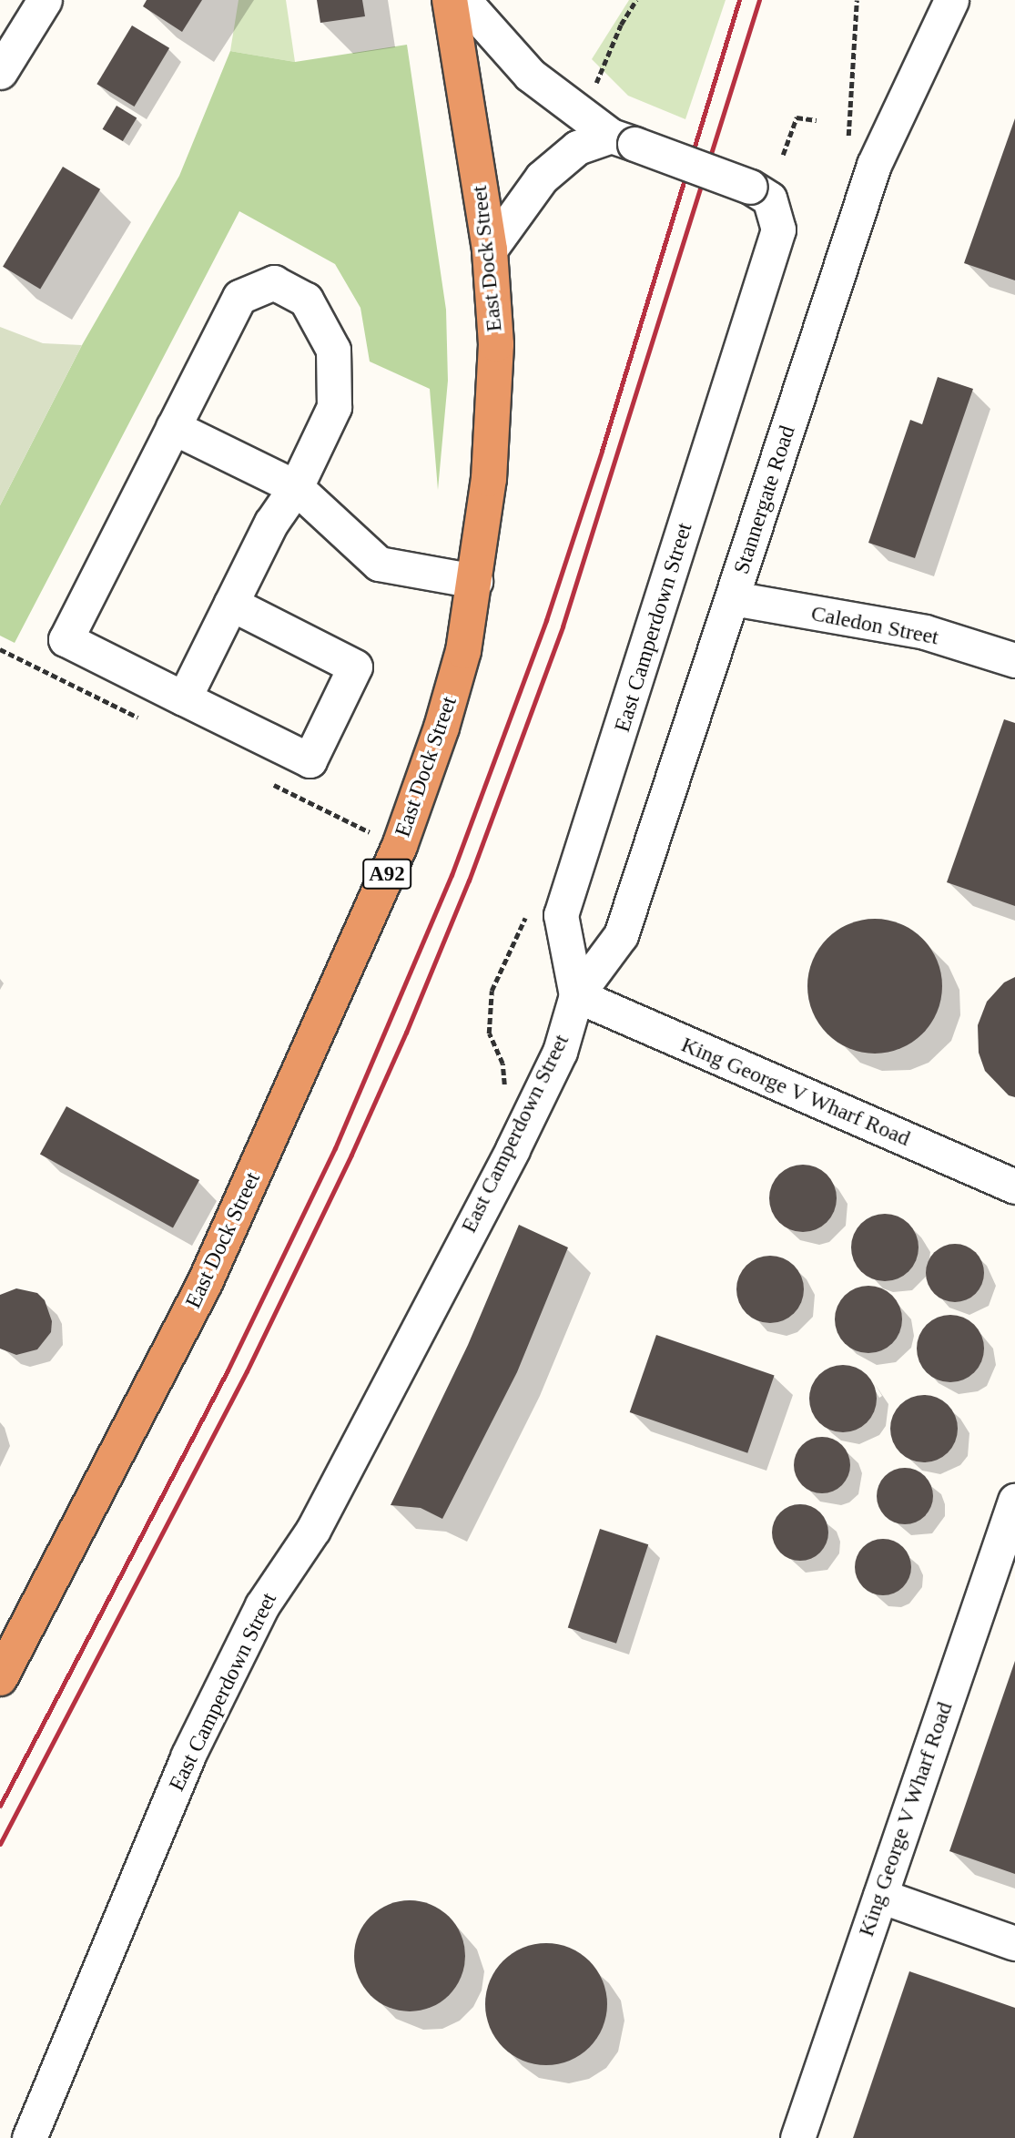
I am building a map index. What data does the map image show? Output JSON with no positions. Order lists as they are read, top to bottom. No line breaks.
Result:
{"streets":{"highway":["East Dock Street","A92"],"street":["Stannergate Road","Caledon Street","East Camperdown Street","King George V Wharf Road"]},"crossings":[["Stannergate Road","Caledon Street"],["Stannergate Road","East Camperdown Street"],["Stannergate Road","King George V Wharf Road"],["East Camperdown Street","King George V Wharf Road"]]}
